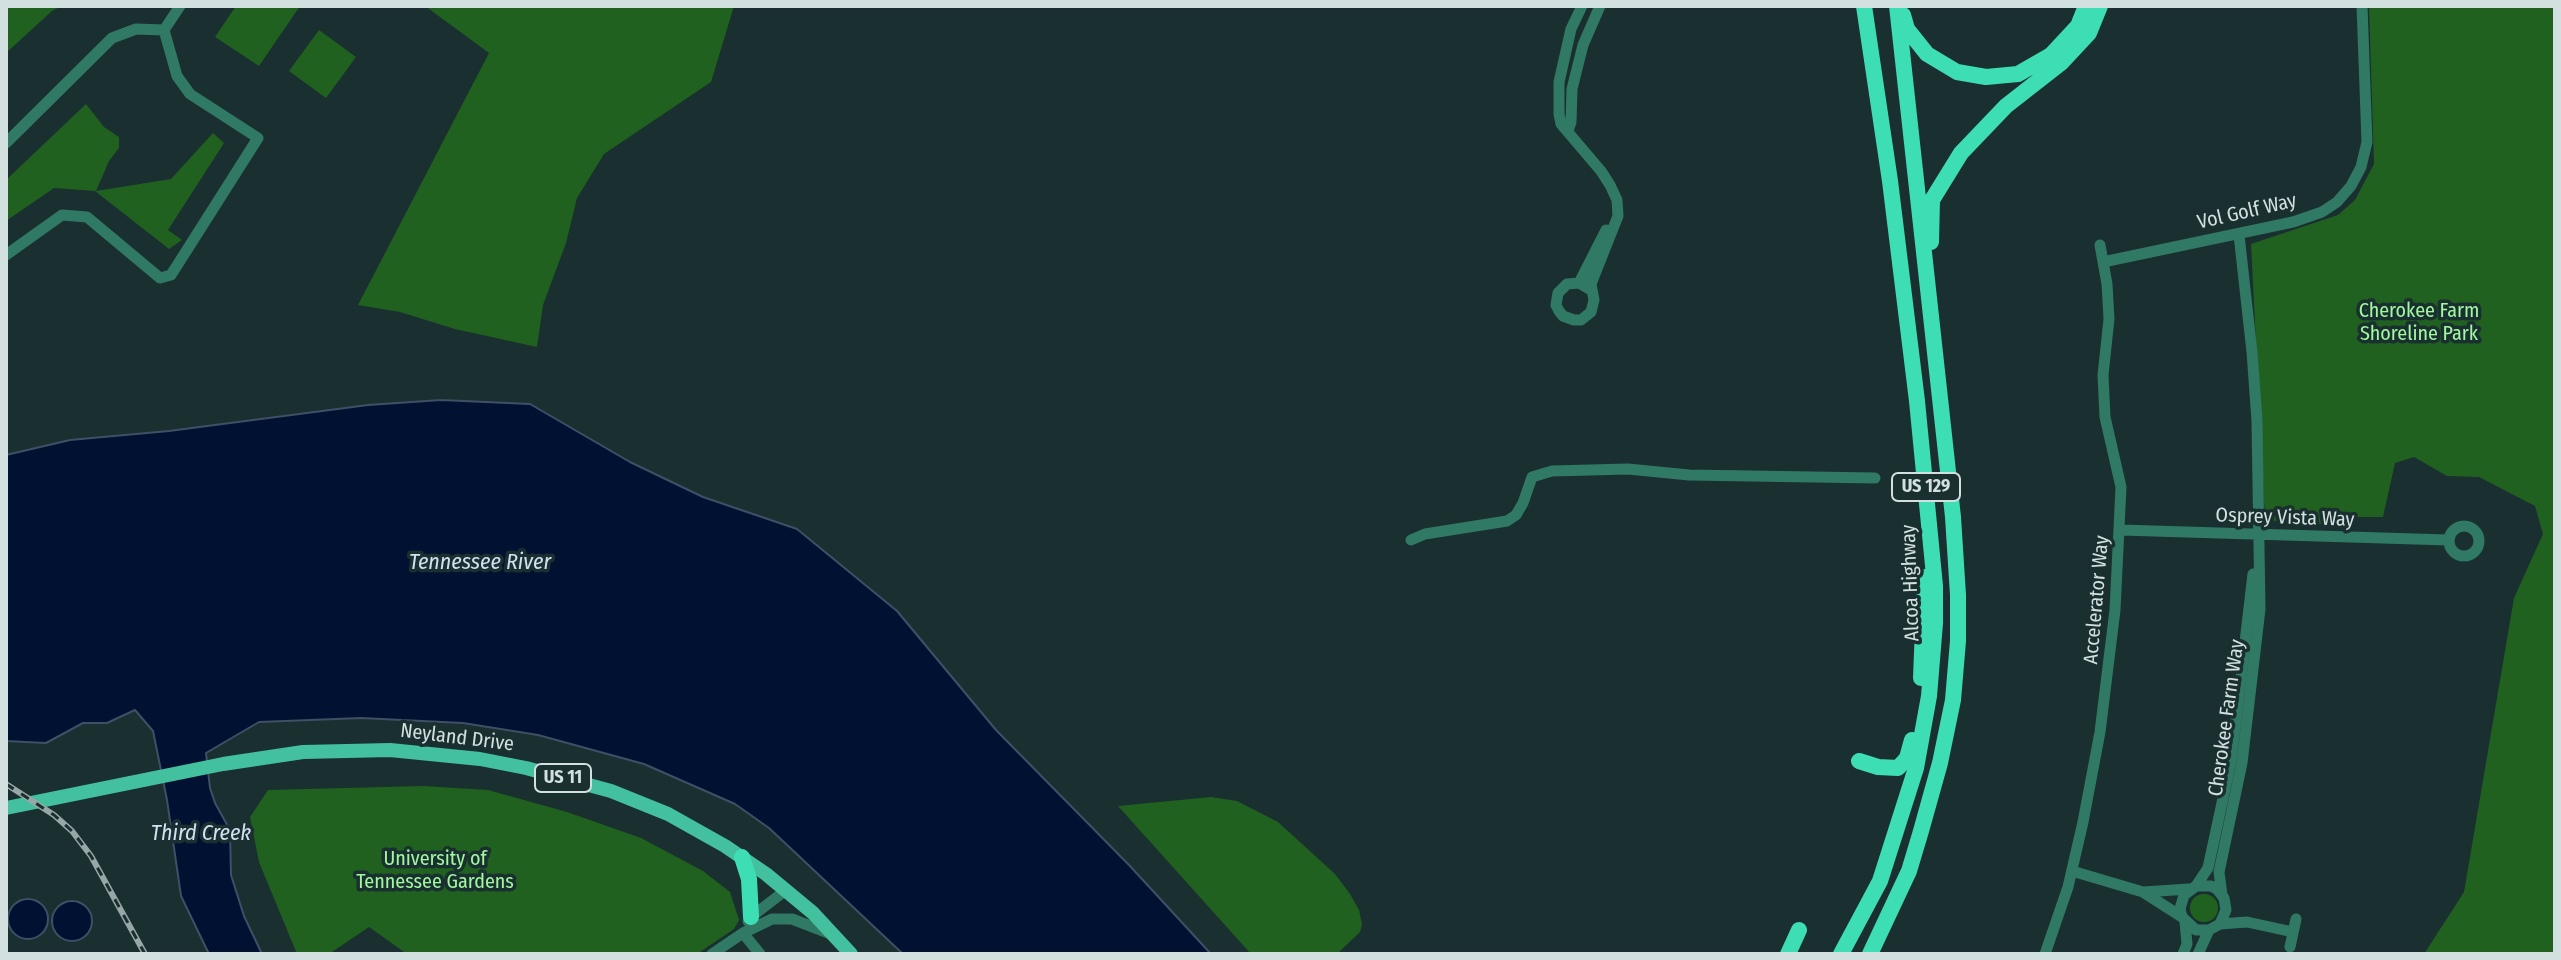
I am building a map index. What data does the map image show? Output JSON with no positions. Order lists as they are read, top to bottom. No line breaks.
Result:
{"streets":{"highway":["US 129","Alcoa Highway"],"main road":["Neyland Drive","US 11"],"street":["Vol Golf Way","Osprey Vista Way","Accelerator Way","Cherokee Farm Way"]},"crossings":[["Vol Golf Way","Accelerator Way"],["Vol Golf Way","Cherokee Farm Way"],["Osprey Vista Way","Accelerator Way"],["Osprey Vista Way","Cherokee Farm Way"]],"water":["Tennessee River","Third Creek"],"parks":["Cherokee Farm Shoreline Park","University of Tennessee Gardens"]}
